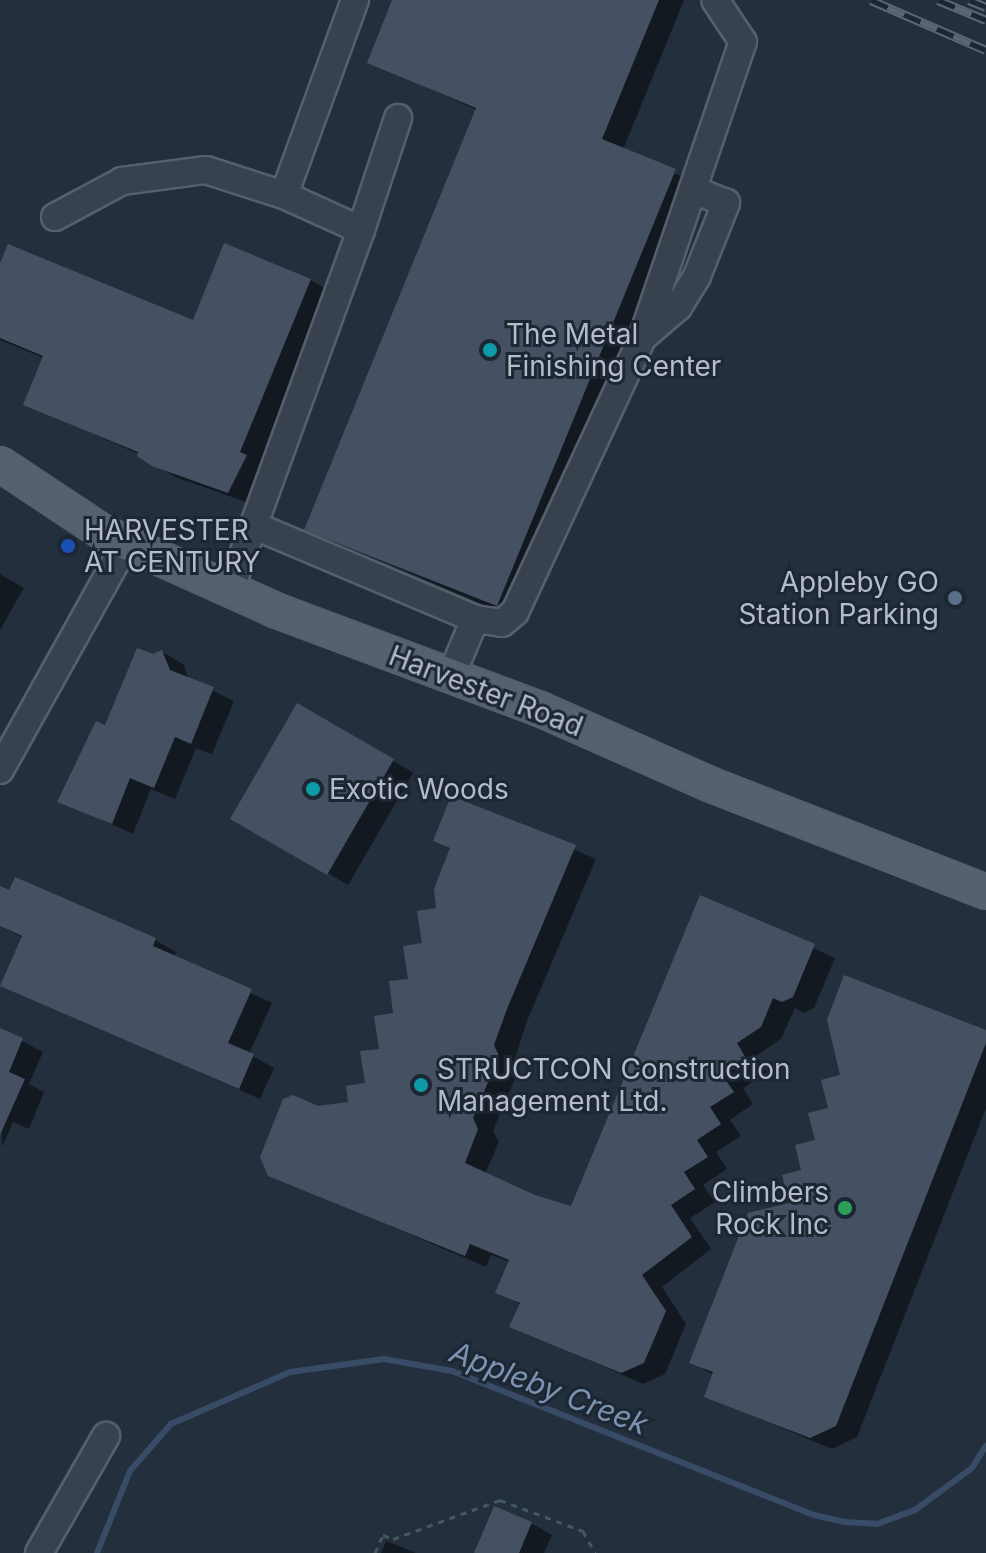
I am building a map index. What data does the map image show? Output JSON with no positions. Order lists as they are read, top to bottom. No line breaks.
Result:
{"streets":{"main road":["Harvester Road"]},"water":["Appleby Creek"],"places":["The Metal Finishing Center","HARVESTER AT CENTURY","Appleby GO Station Parking","Exotic Woods","STRUCTCON Construction Management Ltd.","Climbers Rock Inc"]}
